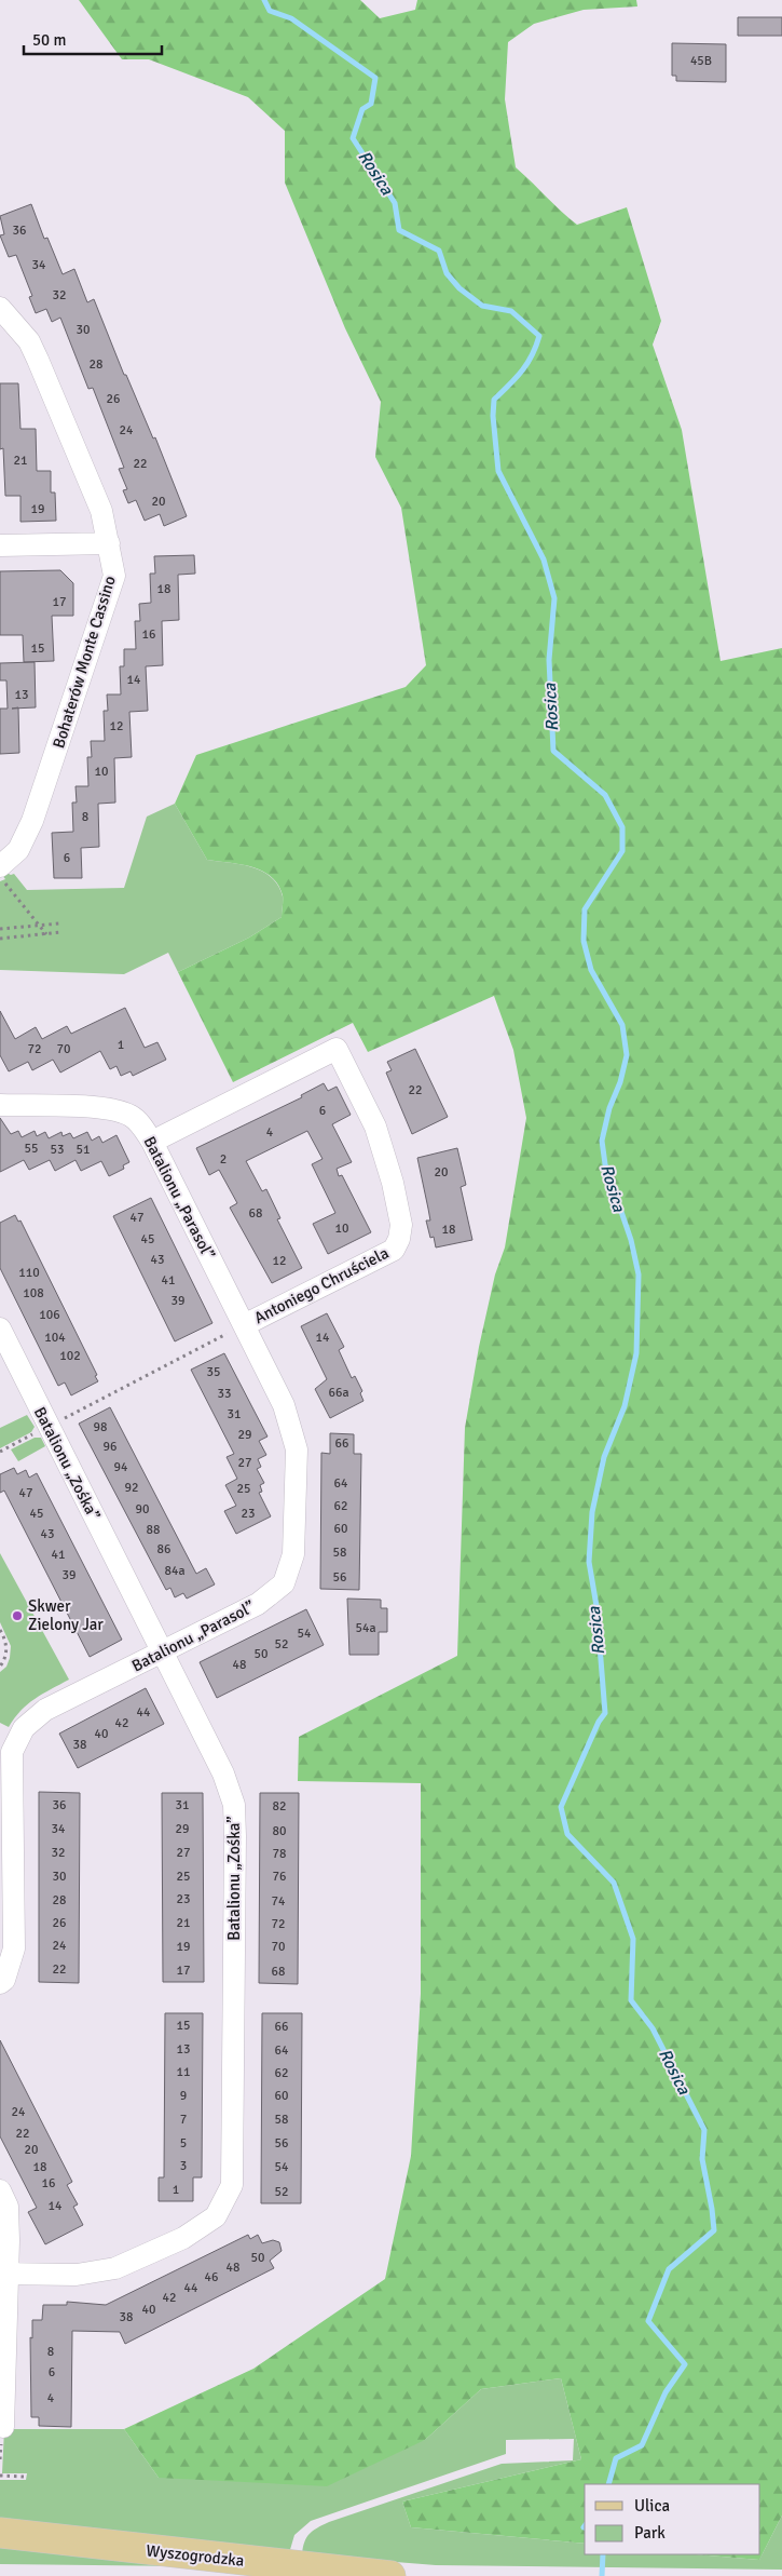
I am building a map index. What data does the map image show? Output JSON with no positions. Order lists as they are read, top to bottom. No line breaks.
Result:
{"streets":{"main road":["Wyszogrodzka"],"street":["Bohaterów Monte Cassino","Batalionu „Parasol”","Antoniego Chruściela","Batalionu „Zośka”"]},"crossings":[["Batalionu „Parasol”","Antoniego Chruściela"],["Batalionu „Parasol”","Batalionu „Zośka”"],["Antoniego Chruściela","Batalionu „Zośka”"]],"water":["Rosica"],"places":["Skwer Zielony Jar"],"house_numbers":["45B","36","34","32","30","28","26","24","21","22","20","19","18","17","16","15","14","13","12","10","8","6","1","72","70","22","6","4","55","53","51","2","20","68","47","10","18","45","43","12","110","41","108","39","106","104","14","102","35","66a","33","31","98","29","66","96","27","94","64","92","25","47","62","90","45","23","60","88","43","86","58","41","84a","39","56","54a","54","52","50","48","44","42","40","38","36","31","82","34","29","80","32","27","78","30","25","76","23","28","74","26","21","72","24","19","70","22","17","68","15","66","13","64","11","62","9","60","24","7","58","22","5","56","20","3","18","54","16","1","52","14","50","48","46","44","42","40","38","8","6","4"],"legend":["Ulica","Park"],"scale_bar":"50 m"}
